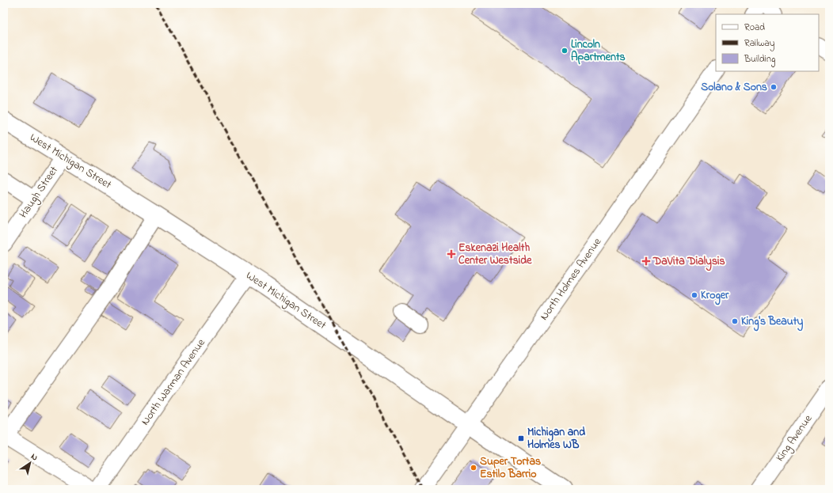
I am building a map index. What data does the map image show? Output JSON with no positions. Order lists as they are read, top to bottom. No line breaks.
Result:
{"streets":{"main road":["West Michigan Street"],"street":["Haugh Street","North Holmes Avenue","North Warman Avenue","King Avenue"]},"crossings":[["West Michigan Street","Haugh Street"],["West Michigan Street","North Holmes Avenue"],["West Michigan Street","North Warman Avenue"]],"places":{"other":["Lincoln Apartments","Solano & Sons","Kroger","King's Beauty","Super Tortas Estilo Barrio"],"health":["Eskenazi Health Center Westside","DaVita Dialysis"],"transit":["Michigan and Holmes WB"]},"legend":["Road","Railway","Building"],"north":"top right"}
